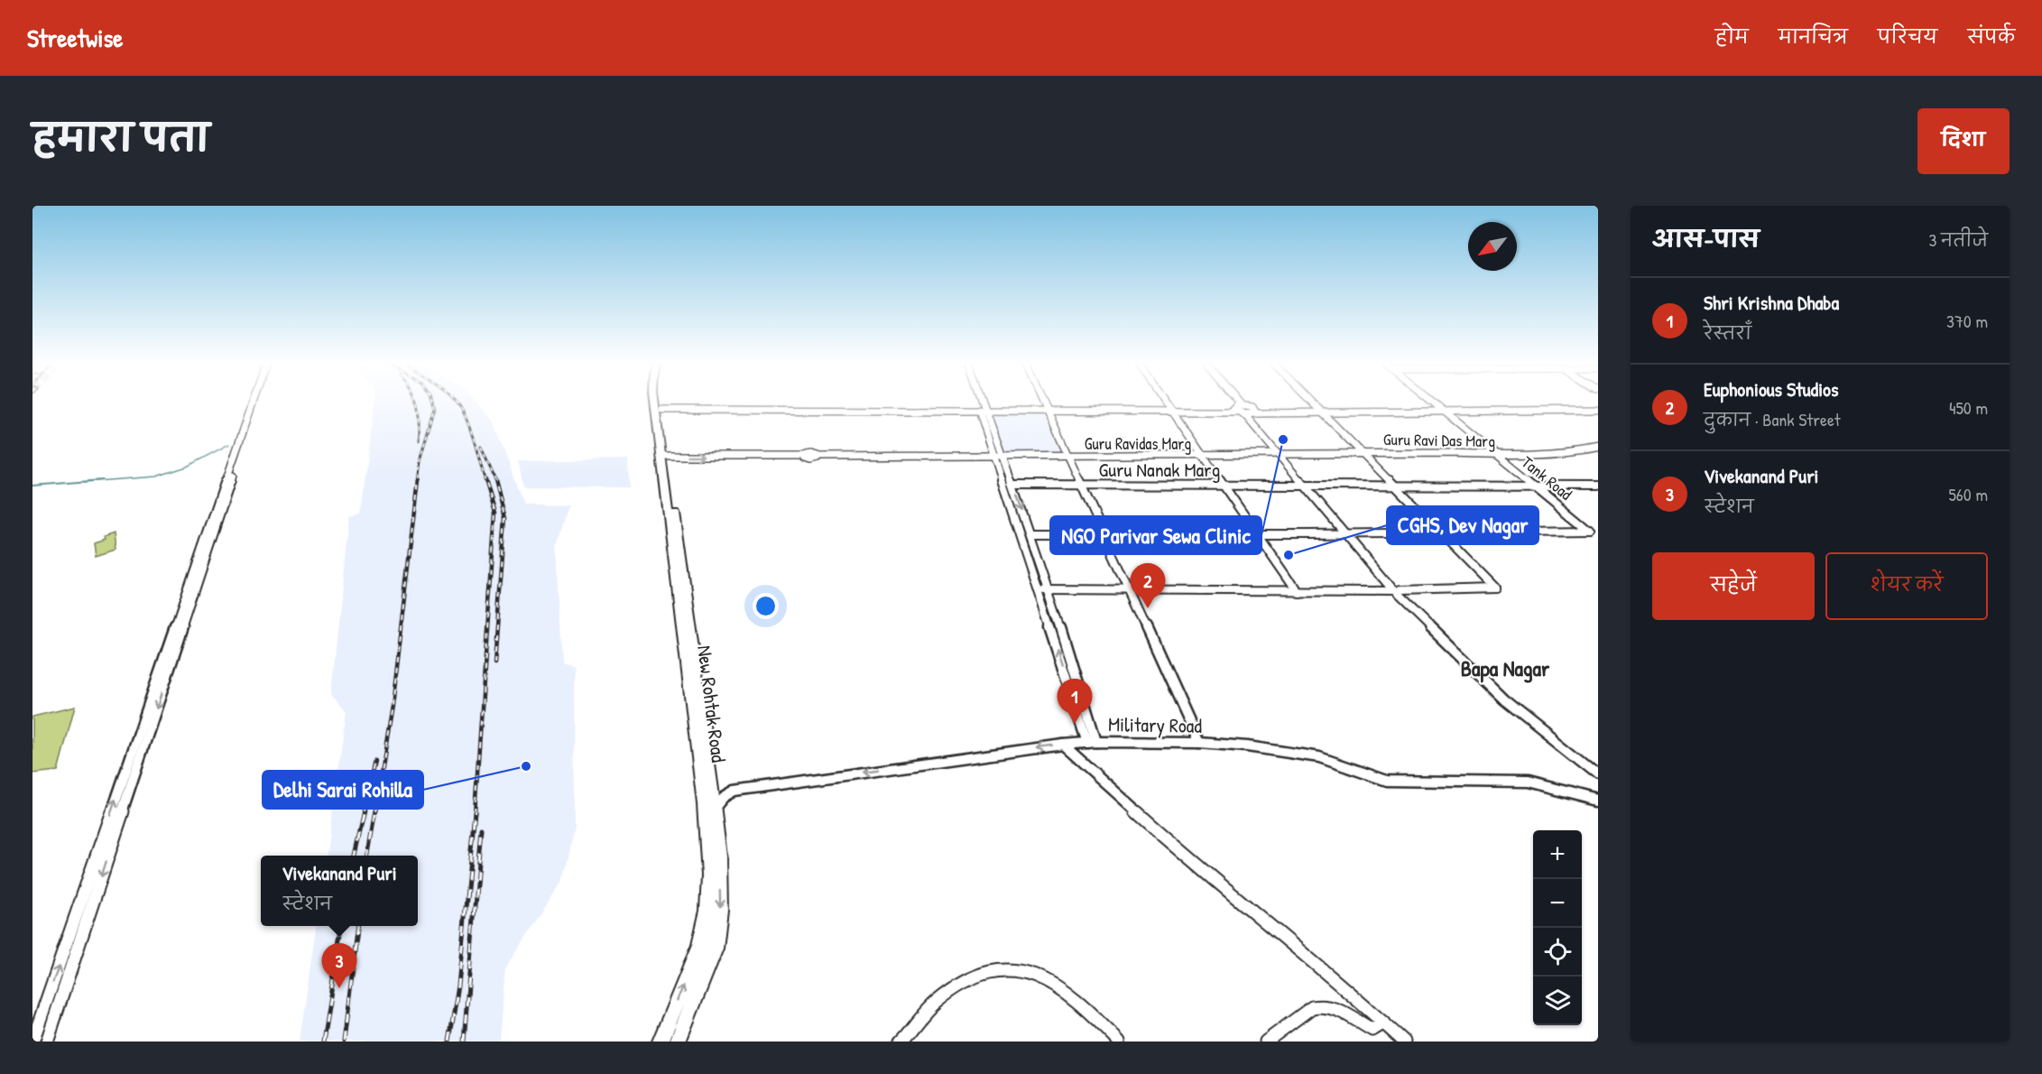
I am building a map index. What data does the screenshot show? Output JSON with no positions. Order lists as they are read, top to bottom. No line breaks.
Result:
{"streets":{"main road":["New Rohtak Road"],"street":["Guru Ravi Das Marg","Guru Ravidas Marg","Guru Nanak Marg","Tank Road","Military Road"]},"crossings":[["Guru Ravi Das Marg","Guru Ravidas Marg"],["Guru Ravi Das Marg","Tank Road"],["Guru Ravidas Marg","New Rohtak Road"],["Guru Nanak Marg","Tank Road"],["New Rohtak Road","Military Road"]],"one_way":["Military Road"],"districts":["Bapa Nagar"],"places":["NGO Parivar Sewa Clinic","CGHS, Dev Nagar","Delhi Sarai Rohilla"],"north":"bottom left","page":{"header":"Streetwise","nav":["होम","मानचित्र","परिचय","संपर्क"],"title":"हमारा पता","buttons":["दिशा",["सहेजें","शेयर करें"]],"heading":["आस-पास","3 नतीजे"],"list":[{"mark":"1","name":"Shri Krishna Dhaba","note":"रेस्तराँ","value":"370 m"},{"mark":"2","name":"Euphonious Studios","note":"दुकान · Bank Street","value":"450 m"},{"mark":"3","name":"Vivekanand Puri","note":"स्टेशन","value":"560 m"}],"pins":["2","1","3"],"map_buttons":["+","−"],"popup":["Vivekanand Puri","स्टेशन"]}}
